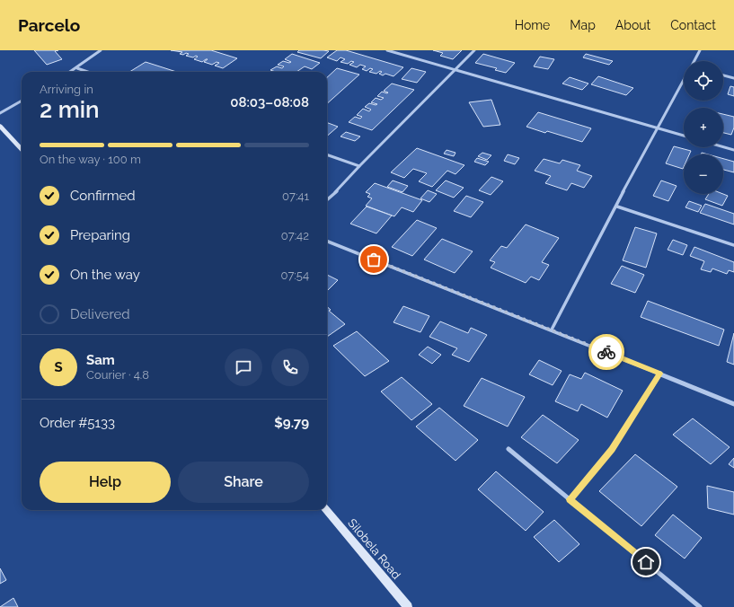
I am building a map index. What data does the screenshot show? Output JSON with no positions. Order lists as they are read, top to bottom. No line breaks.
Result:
{"streets":{"street":["Silobela Road"]},"page":{"header":"Parcelo","nav":["Home","Map","About","Contact"],"map_buttons":["+","−"],"heading":["2 min","Arriving in","08:03–08:08"],"panel":["Sam","Courier · 4.8","Order #5133","$9.79"],"bar":"On the way · 100 m","list":[["Confirmed","07:41"],["Preparing","07:42"],["On the way","07:54"],"Delivered"],"round":"S","buttons":["Help","Share"]}}
